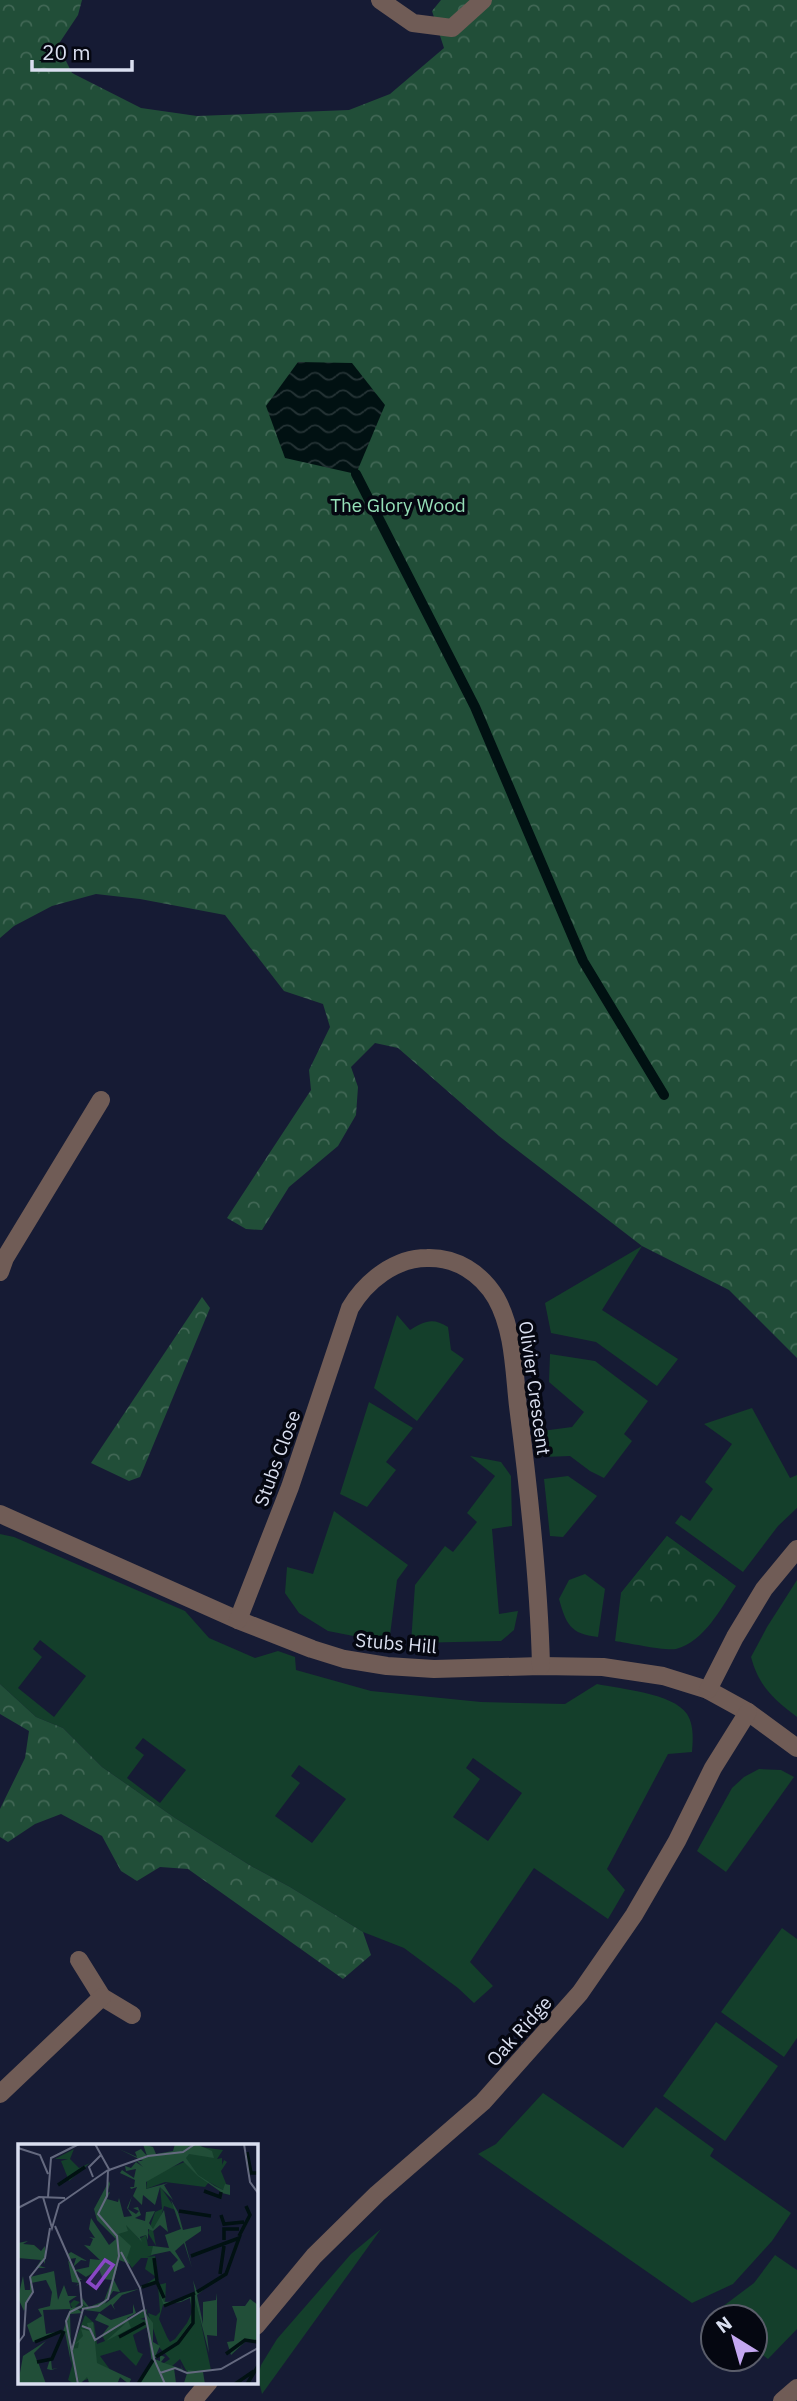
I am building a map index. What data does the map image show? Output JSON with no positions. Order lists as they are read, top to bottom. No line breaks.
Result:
{"streets":{"street":["Olivier Crescent","Stubs Close","Stubs Hill","Oak Ridge"]},"crossings":[["Olivier Crescent","Stubs Close"],["Olivier Crescent","Stubs Hill"],["Stubs Close","Stubs Hill"],["Stubs Hill","Oak Ridge"]],"parks":["The Glory Wood"],"scale_bar":"20 m","north":"top left"}
